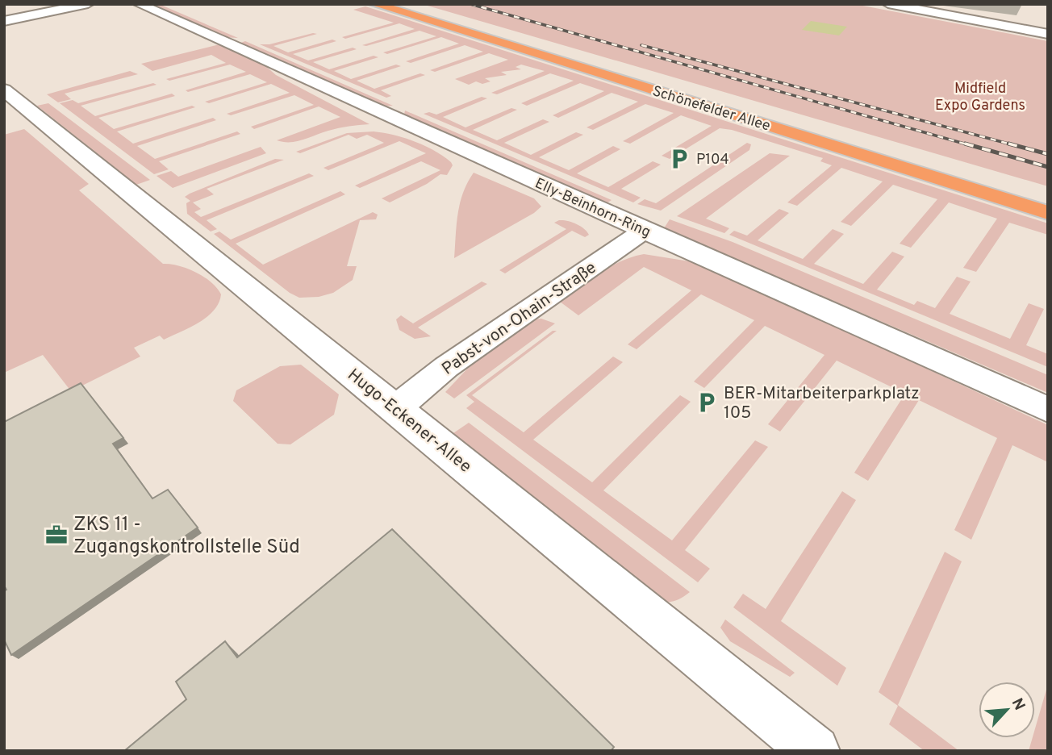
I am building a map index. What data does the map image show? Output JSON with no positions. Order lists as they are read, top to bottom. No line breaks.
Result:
{"streets":{"highway":["Schönefelder Allee"],"street":["Elly-Beinhorn-Ring","Pabst-von-Ohain-Straße","Hugo-Eckener-Allee"]},"crossings":[["Elly-Beinhorn-Ring","Pabst-von-Ohain-Straße"],["Pabst-von-Ohain-Straße","Hugo-Eckener-Allee"]],"parks":["Midfield Expo Gardens"],"places":{"parking":["P104","BER-Mitarbeiterparkplatz 105"],"office":["ZKS 11 - Zugangskontrollstelle Süd"]},"north":"top right"}
